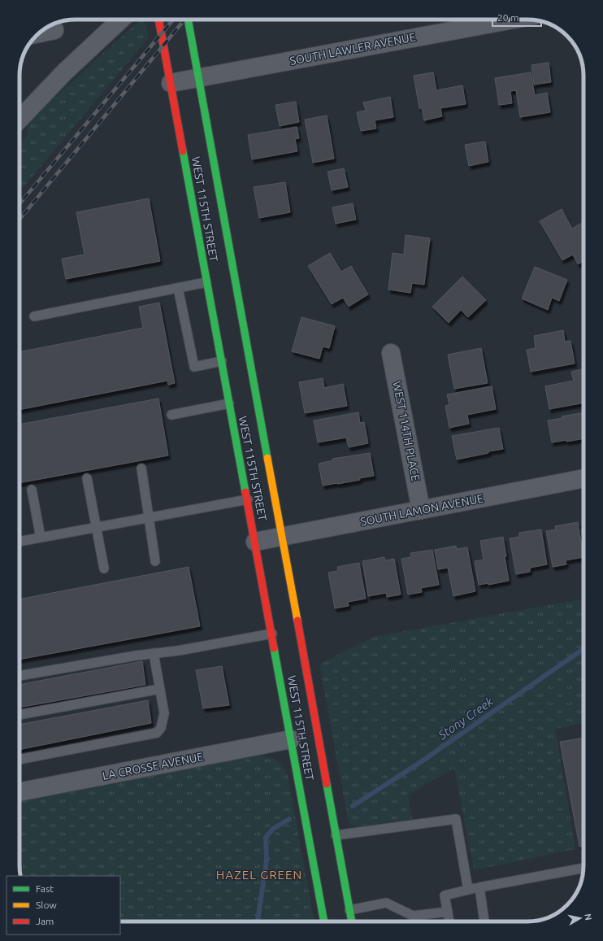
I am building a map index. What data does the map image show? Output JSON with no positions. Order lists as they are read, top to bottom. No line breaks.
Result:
{"streets":{"street":["SOUTH LAWLER AVENUE","WEST 115TH STREET","WEST 114TH PLACE","SOUTH LAMON AVENUE","LA CROSSE AVENUE"]},"crossings":[["SOUTH LAWLER AVENUE","WEST 115TH STREET"],["WEST 115TH STREET","SOUTH LAMON AVENUE"],["WEST 115TH STREET","LA CROSSE AVENUE"],["WEST 114TH PLACE","SOUTH LAMON AVENUE"]],"districts":["HAZEL GREEN"],"water":["Stony Creek"],"legend":["Fast","Slow","Jam"],"scale_bar":"20 m","north":"right"}
